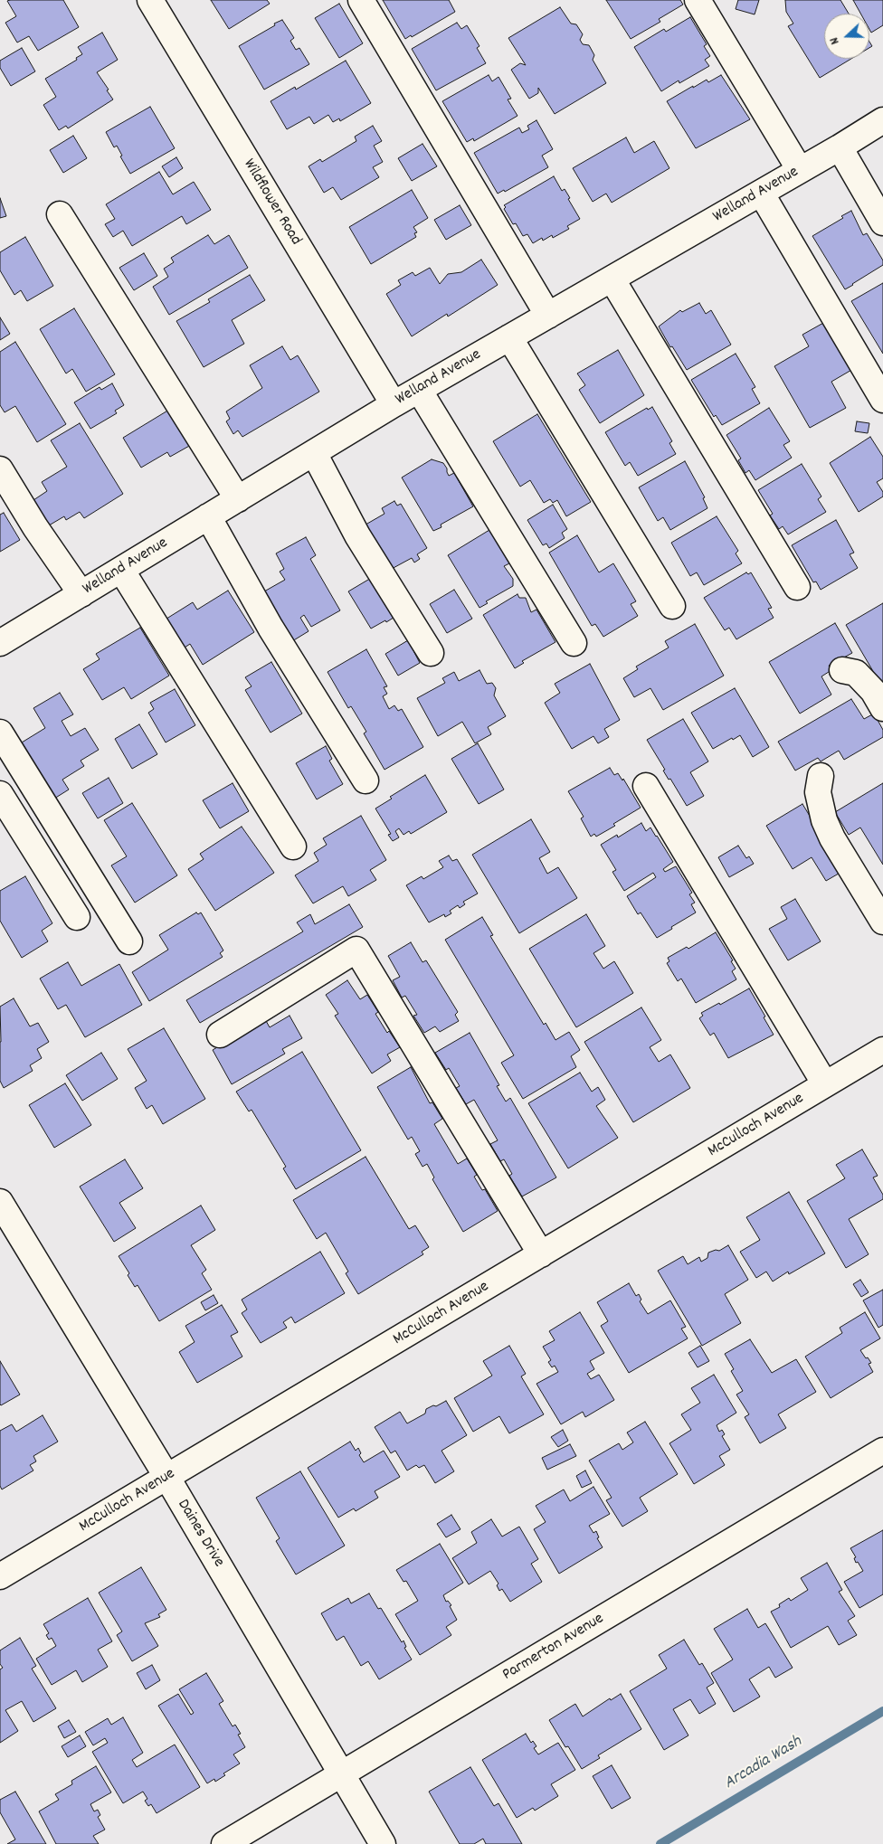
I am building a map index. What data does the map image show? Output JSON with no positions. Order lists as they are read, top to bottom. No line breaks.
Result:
{"streets":{"street":["Welland Avenue","Wildflower Road","McCulloch Avenue","Daines Drive","Parmerton Avenue"]},"crossings":[["Welland Avenue","Wildflower Road"],["McCulloch Avenue","Daines Drive"],["Daines Drive","Parmerton Avenue"]],"water":["Arcadia Wash"],"north":"left"}
